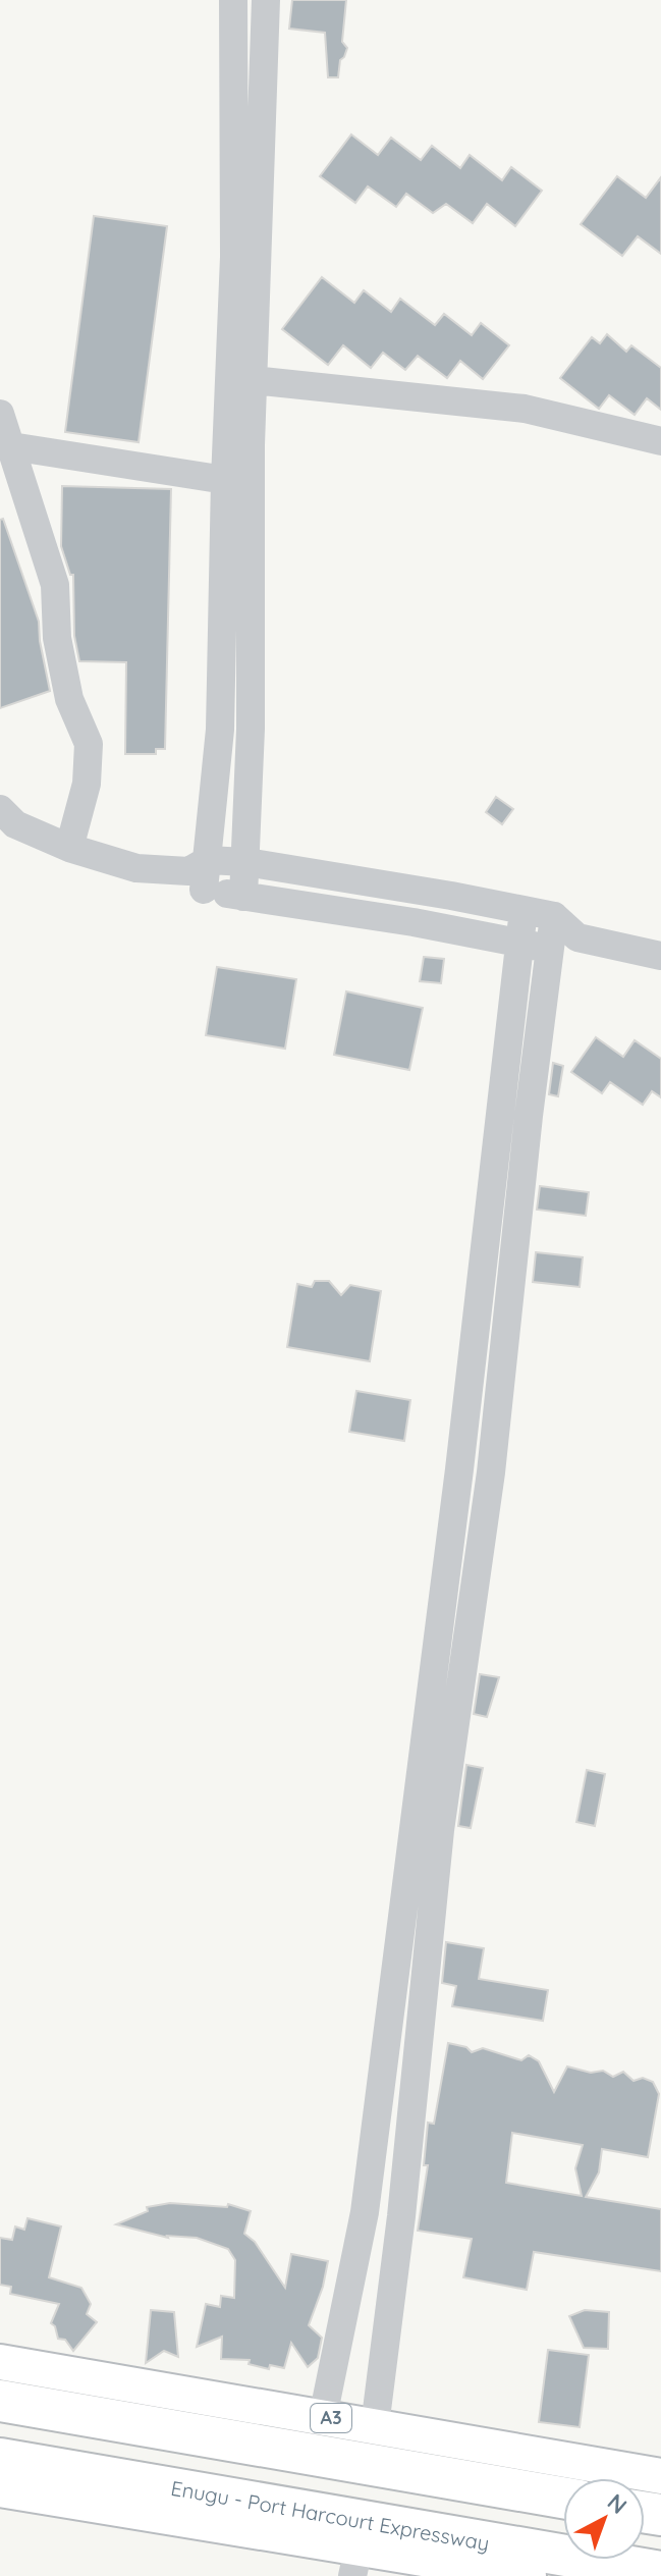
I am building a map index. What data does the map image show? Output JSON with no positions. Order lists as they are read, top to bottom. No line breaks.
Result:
{"streets":{"highway":["A3","Enugu - Port Harcourt Expressway"]},"north":"top right"}
